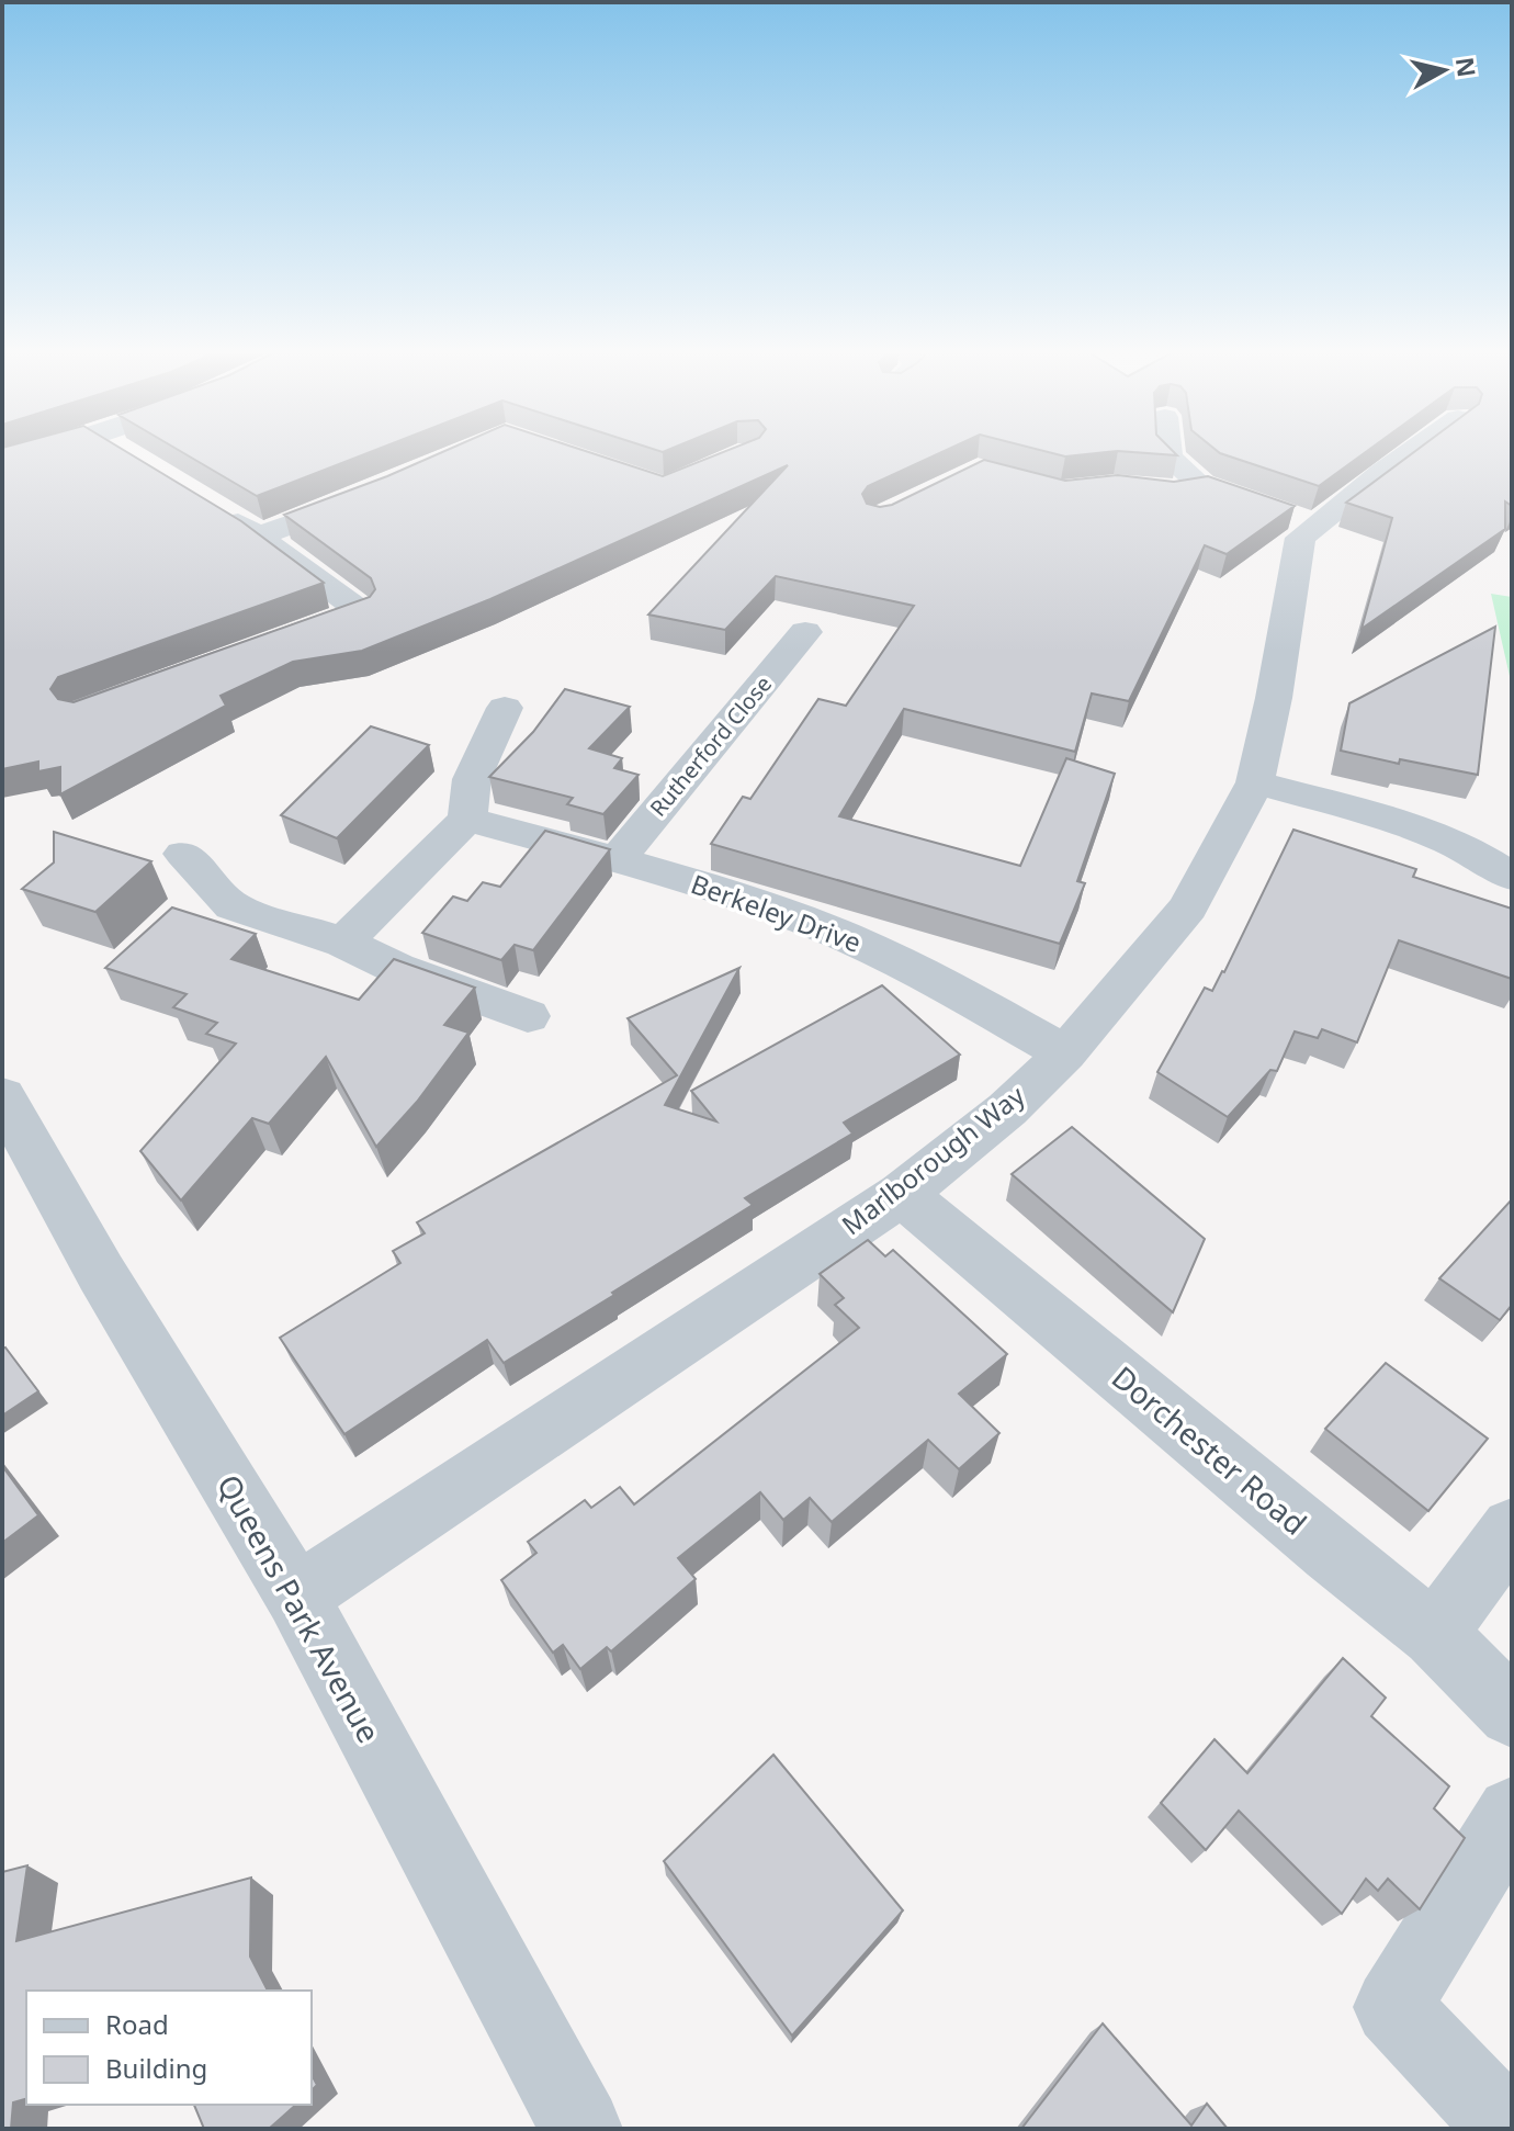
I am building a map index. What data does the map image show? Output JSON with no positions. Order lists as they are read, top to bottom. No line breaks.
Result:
{"streets":{"street":["Rutherford Close","Berkeley Drive","Marlborough Way","Dorchester Road","Queens Park Avenue"]},"crossings":[["Rutherford Close","Berkeley Drive"],["Berkeley Drive","Marlborough Way"],["Marlborough Way","Dorchester Road"],["Marlborough Way","Queens Park Avenue"]],"legend":["Road","Building"],"north":"right"}
